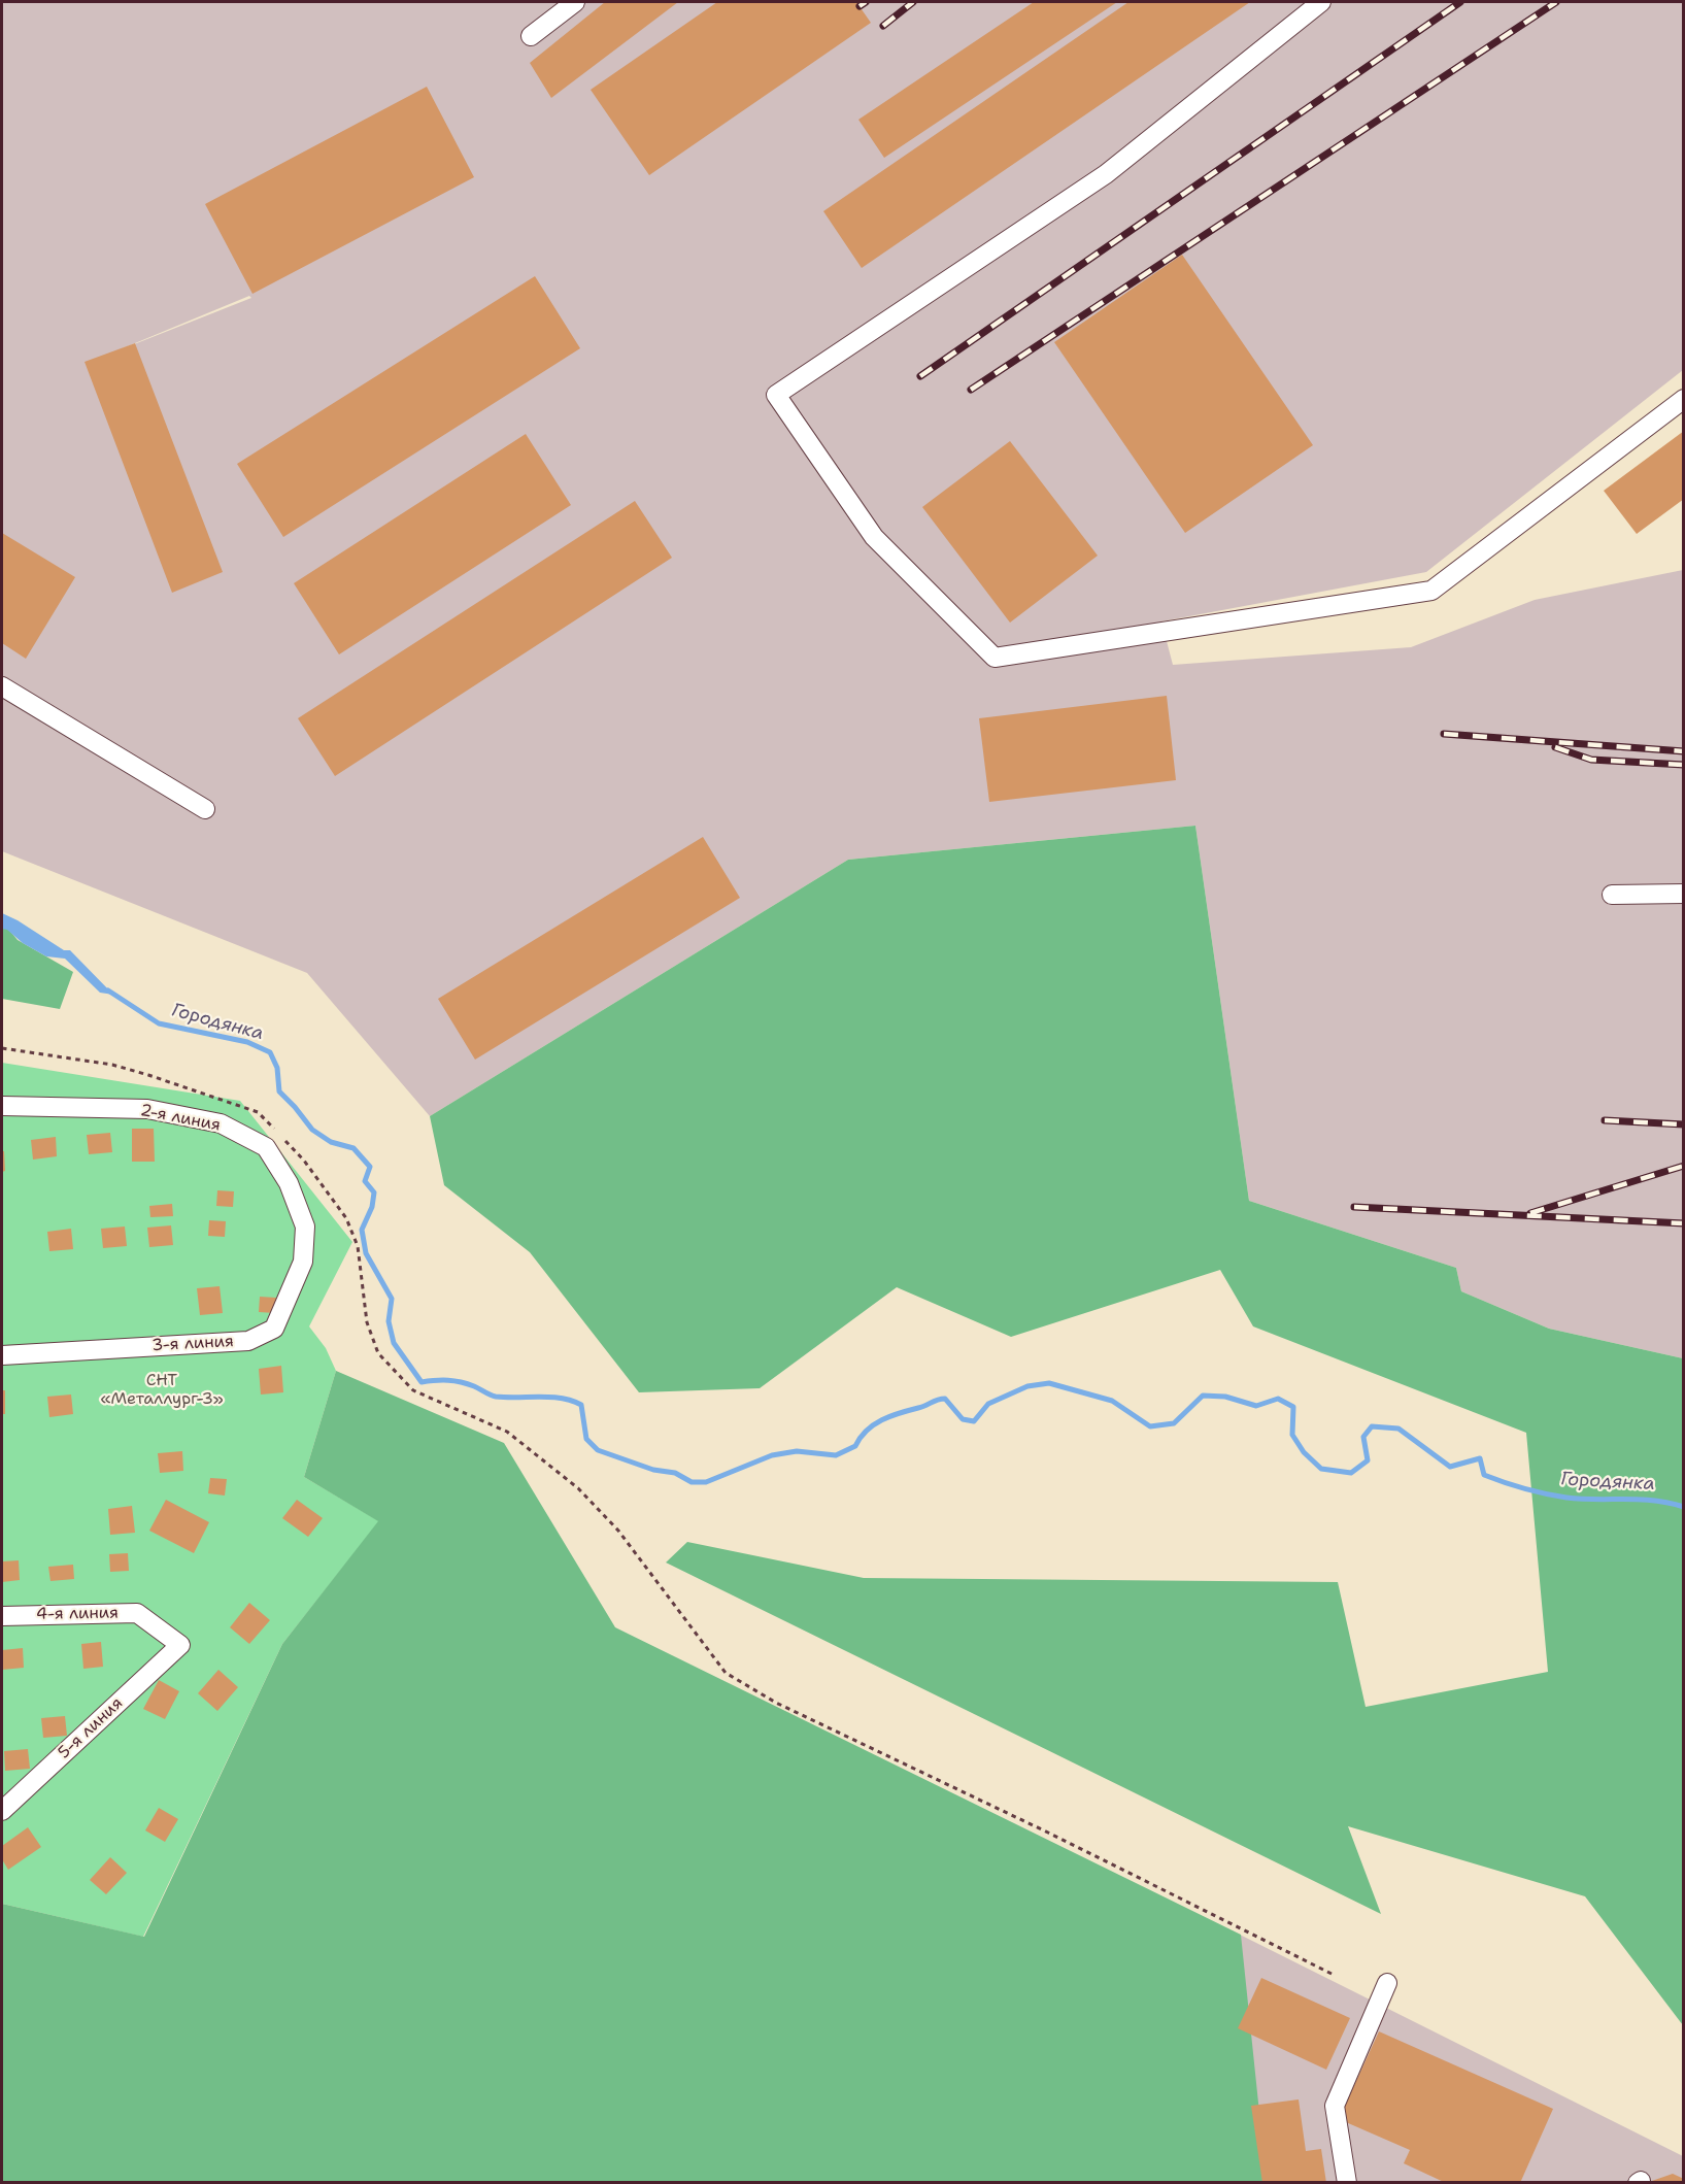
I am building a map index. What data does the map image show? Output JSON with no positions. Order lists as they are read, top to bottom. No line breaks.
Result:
{"streets":{"lane":["2-я линия","3-я линия","4-я линия","5-я линия"]},"crossings":[["2-я линия","3-я линия"],["4-я линия","5-я линия"]],"water":["Городянка"],"parks":["СНТ «Металлург-3»"]}
